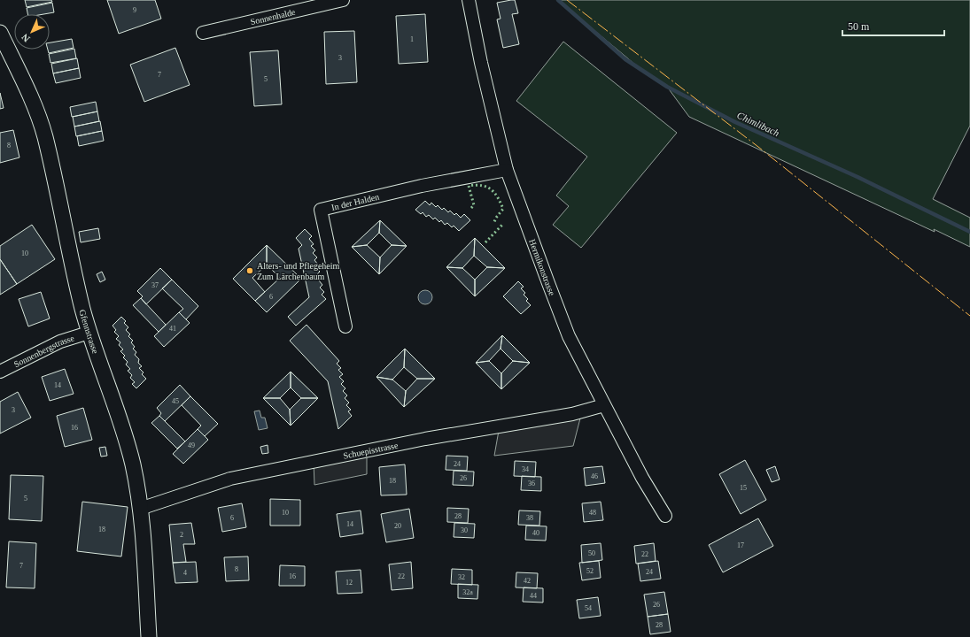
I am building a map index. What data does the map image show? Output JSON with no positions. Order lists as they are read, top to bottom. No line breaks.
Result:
{"streets":{"street":["Sonnenhalde","In der Halden","Hermikonstrasse","Gfennstrasse","Sonnenbergstrasse","Schuepisstrasse"]},"crossings":[["In der Halden","Hermikonstrasse"],["Hermikonstrasse","Schuepisstrasse"],["Gfennstrasse","Sonnenbergstrasse"],["Gfennstrasse","Schuepisstrasse"]],"water":["Chimlibach"],"places":["Alters- und Pflegeheim Zum Lärchenbaum"],"house_numbers":["9","1","3","7","5","8","10","37","6","41","14","45","3","16","49","24","34","46","26","18","36","15","5","10","48","28","6","38","14","20","18","30","40","2","17","50","22","7","8","52","24","4","16","22","32","42","12","32a","44","26","54","28"],"scale_bar":"50 m","north":"bottom left"}
